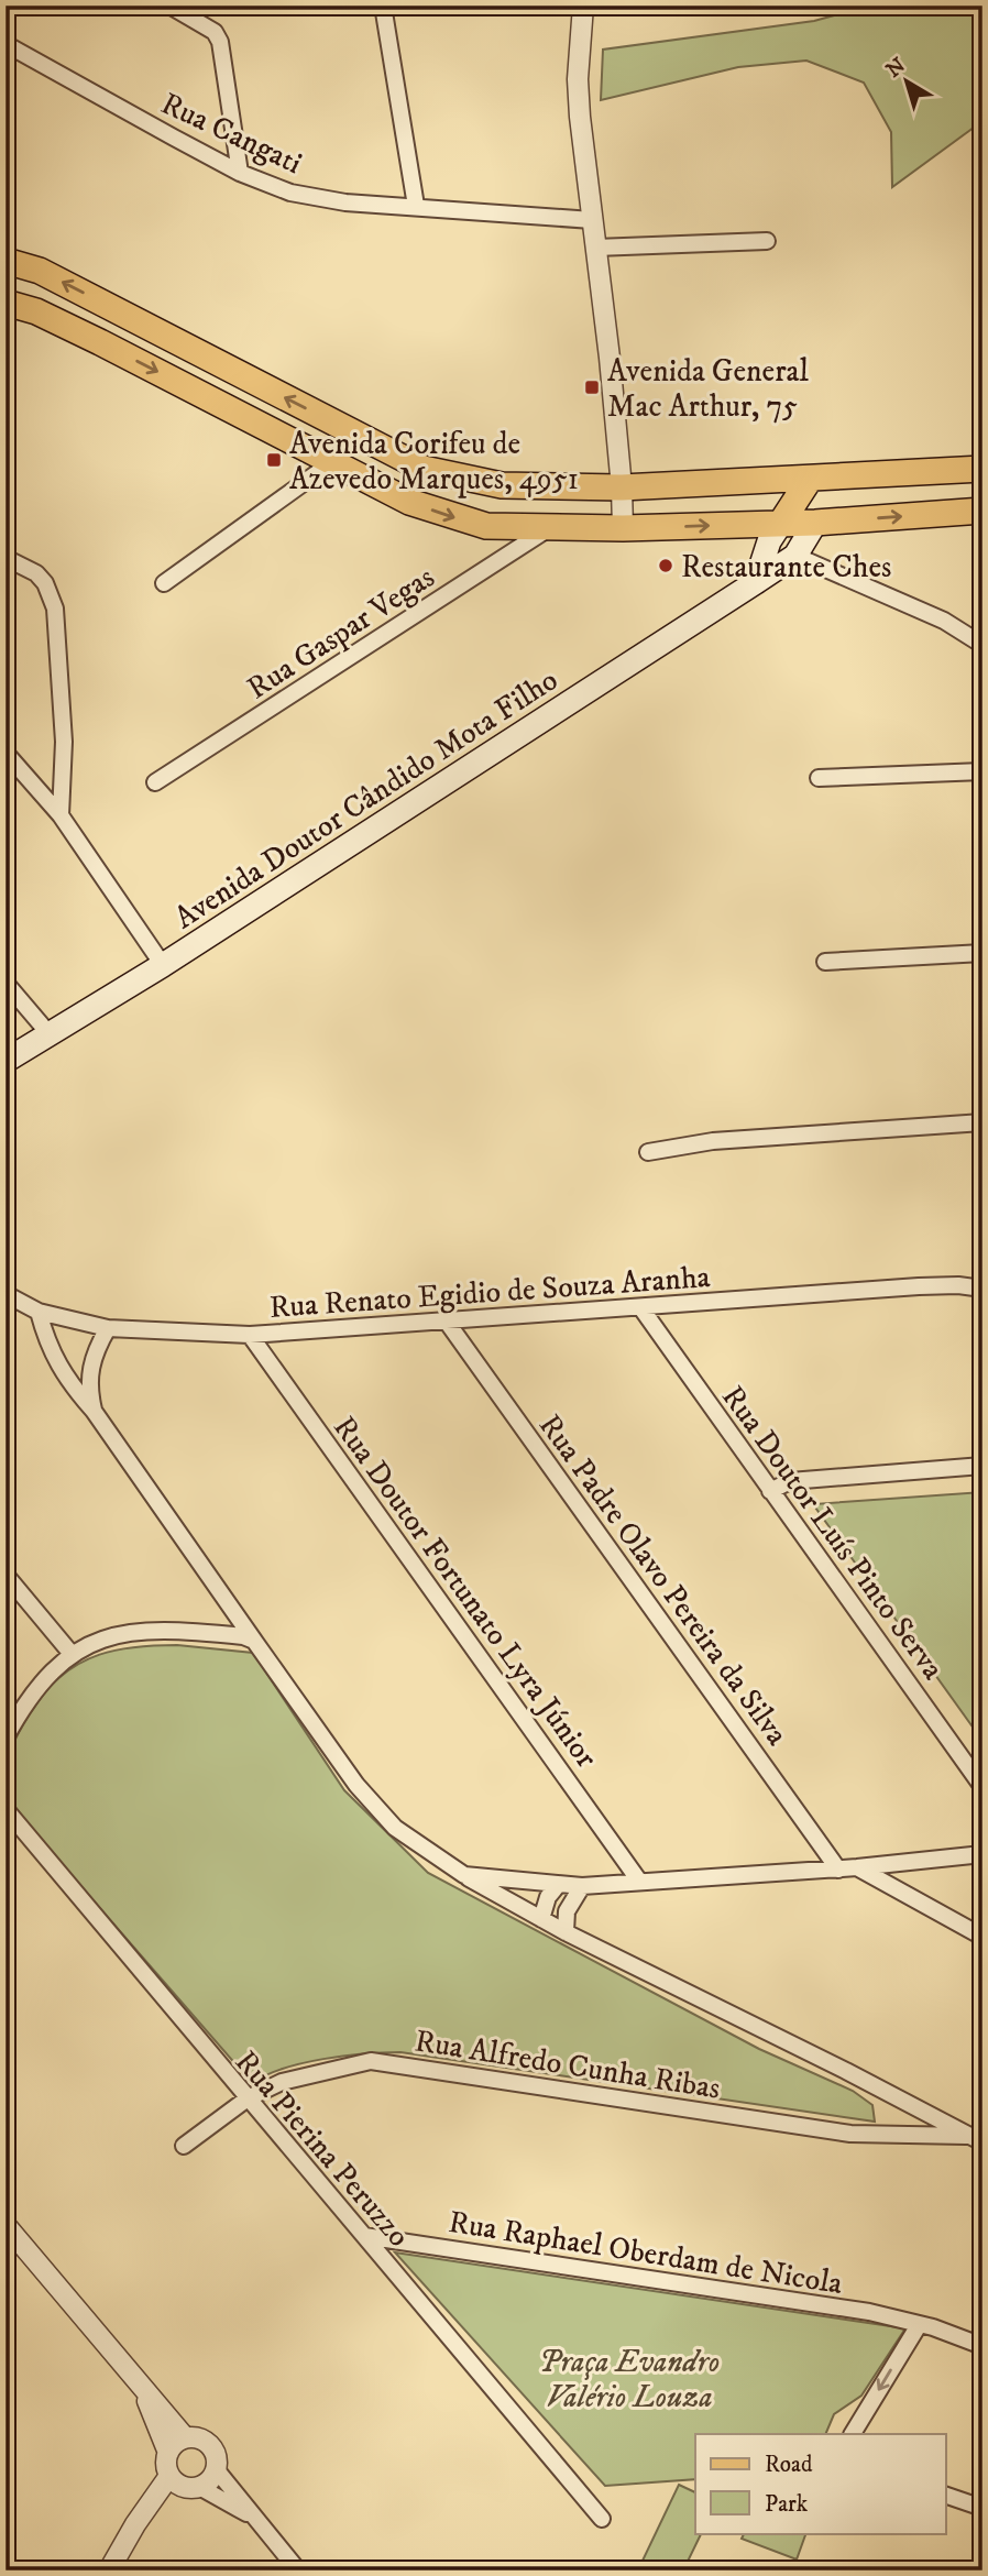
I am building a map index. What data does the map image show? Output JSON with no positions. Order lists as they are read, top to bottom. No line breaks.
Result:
{"streets":{"main road":["Avenida Doutor Cândido Mota Filho"],"street":["Rua Cangati","Rua Gaspar Vegas","Rua Renato Egidio de Souza Aranha","Rua Doutor Luís Pinto Serva","Rua Padre Olavo Pereira da Silva","Rua Doutor Fortunato Lyra Júnior","Rua Alfredo Cunha Ribas","Rua Pierina Peruzzo","Rua Raphael Oberdam de Nicola"]},"crossings":[["Rua Renato Egidio de Souza Aranha","Rua Doutor Luís Pinto Serva"],["Rua Renato Egidio de Souza Aranha","Rua Padre Olavo Pereira da Silva"],["Rua Renato Egidio de Souza Aranha","Rua Doutor Fortunato Lyra Júnior"],["Rua Alfredo Cunha Ribas","Rua Pierina Peruzzo"],["Rua Pierina Peruzzo","Rua Raphael Oberdam de Nicola"]],"parks":["Praça Evandro Valério Louza"],"places":{"transit":["Avenida General Mac Arthur, 75","Avenida Corifeu de Azevedo Marques, 4951"],"other":["Restaurante Ches"]},"legend":["Road","Park"],"north":"top left"}
